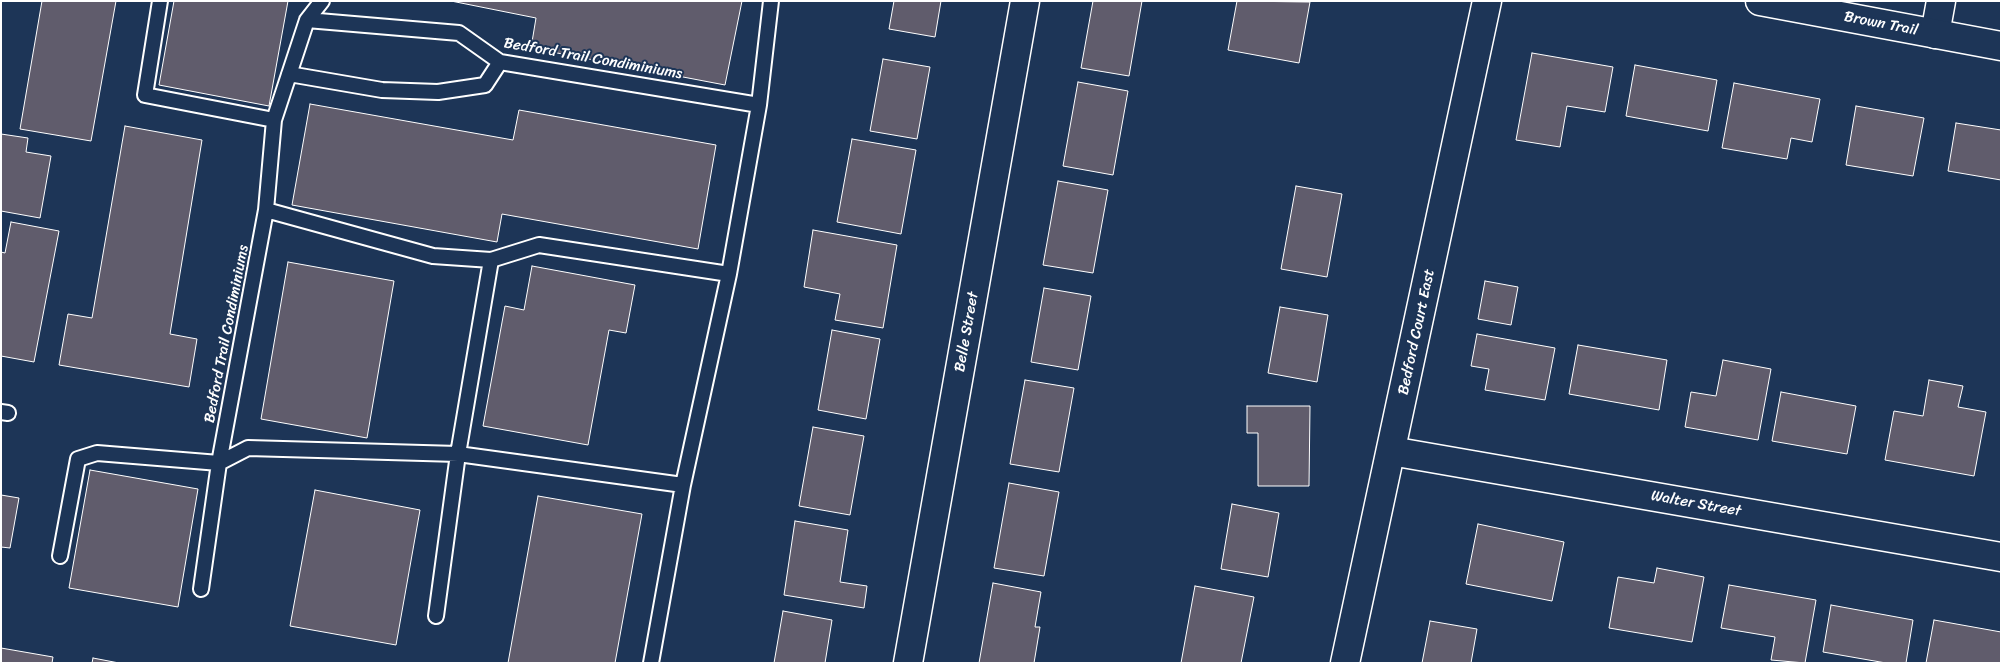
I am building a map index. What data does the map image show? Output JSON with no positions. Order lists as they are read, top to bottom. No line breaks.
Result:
{"streets":{"street":["Brown Trail","Belle Street","Bedford Court East","Walter Street"],"lane":["Bedford Trail Condiminiums"]},"crossings":[["Bedford Court East","Walter Street"]]}
